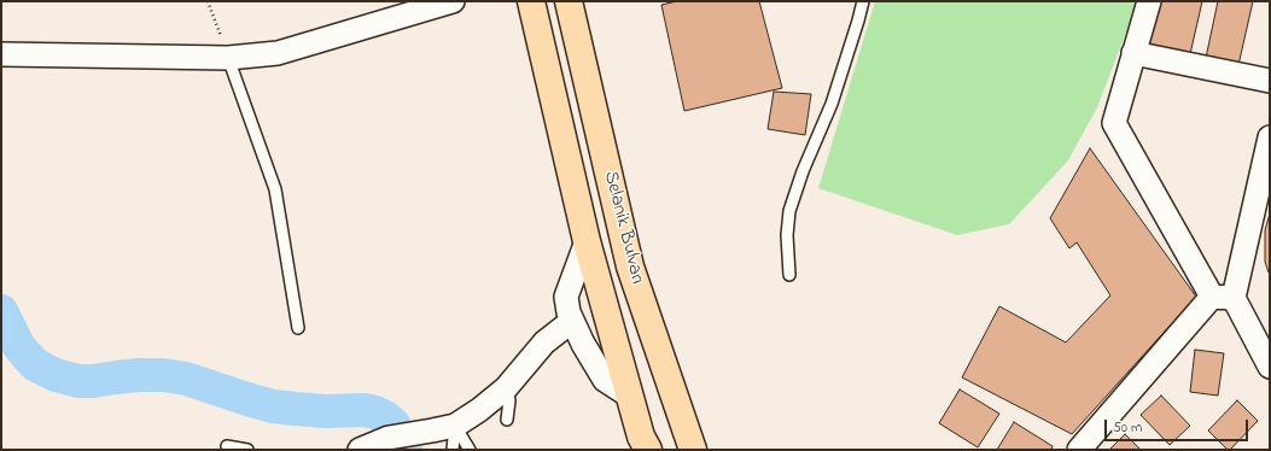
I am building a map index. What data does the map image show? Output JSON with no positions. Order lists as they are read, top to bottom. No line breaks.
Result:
{"streets":{"main road":["Selanik Bulvarı"]},"scale_bar":"50 m"}
